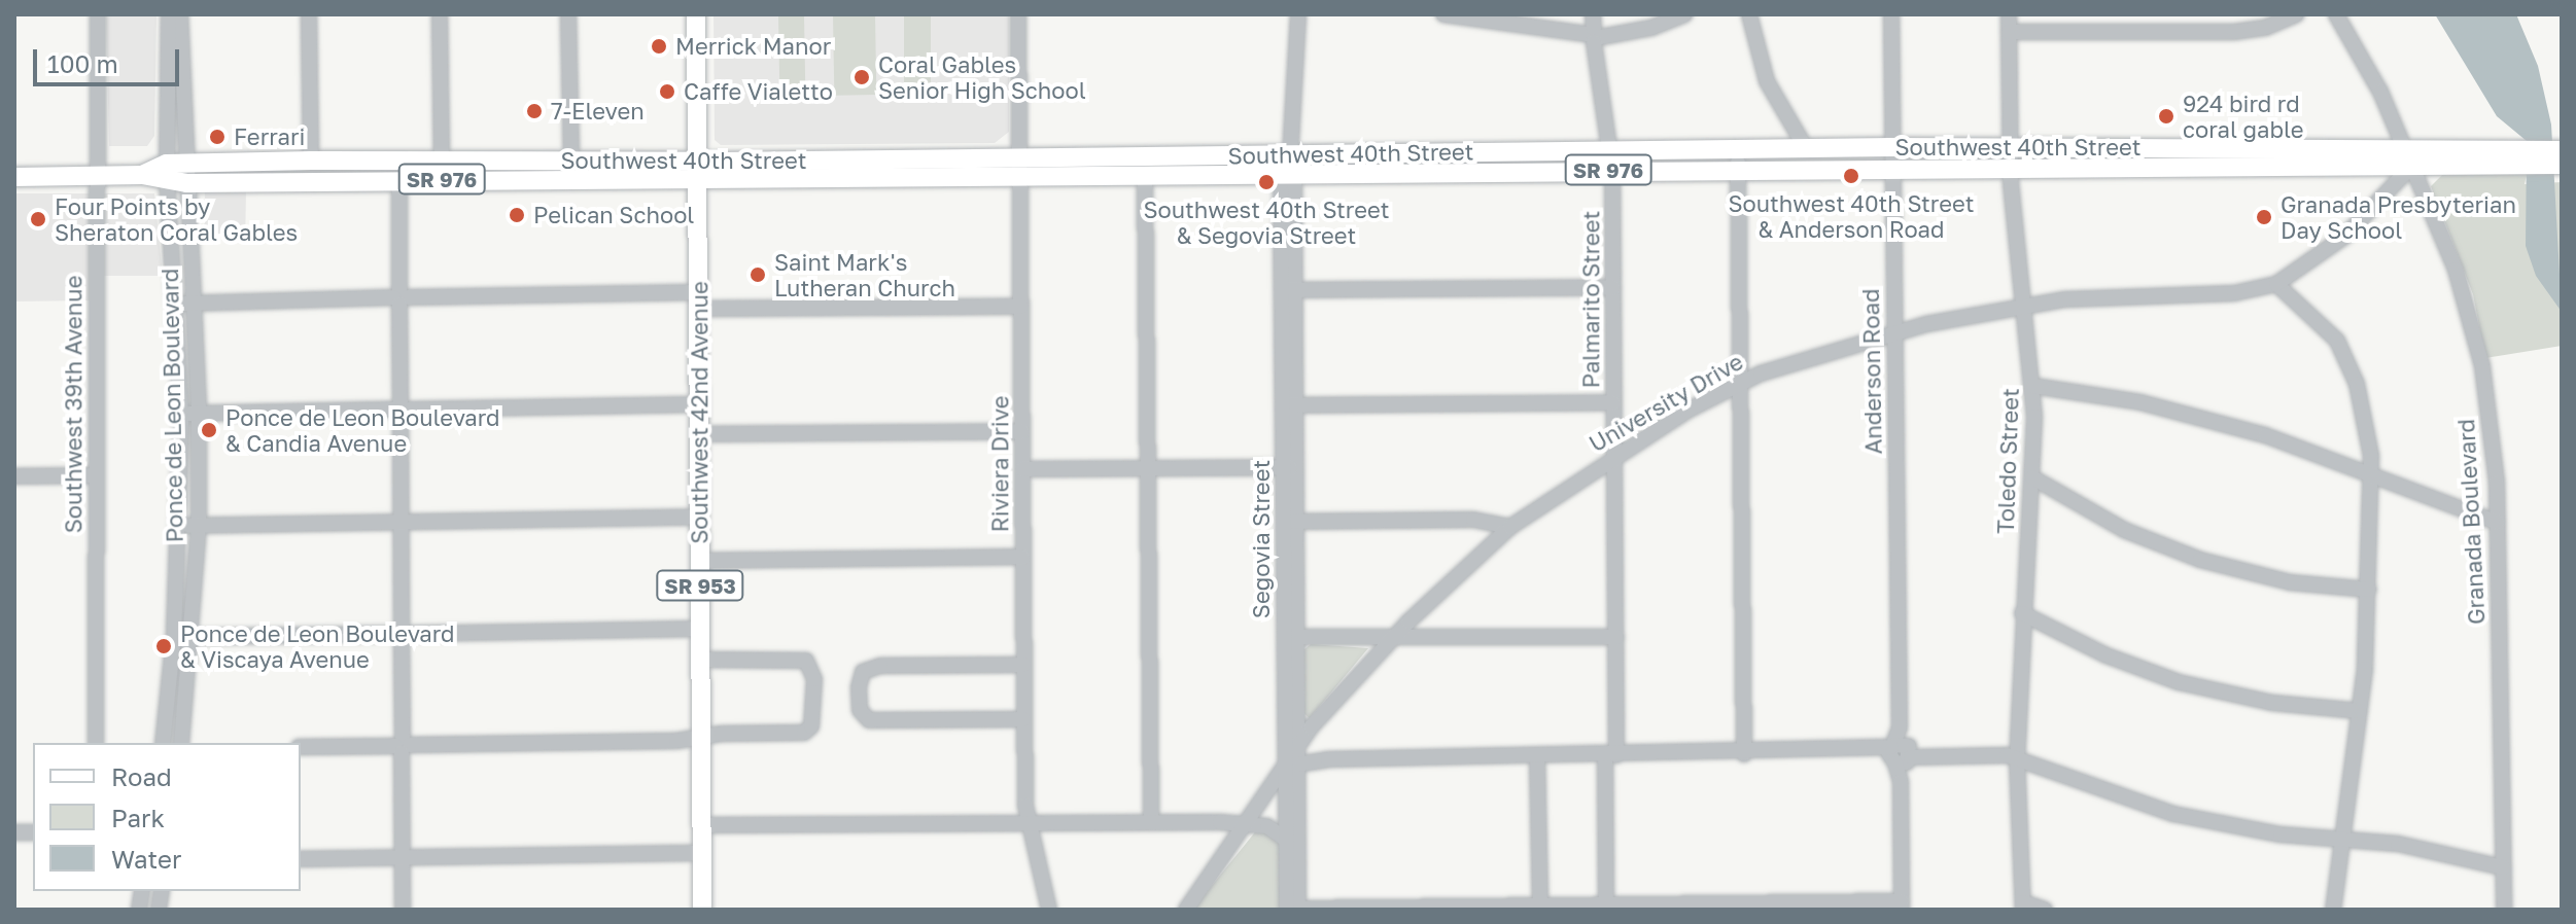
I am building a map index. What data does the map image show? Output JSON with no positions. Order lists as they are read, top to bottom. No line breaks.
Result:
{"streets":{"main road":["Southwest 40th Street","SR 976","Southwest 42nd Avenue","SR 953"],"street":["Palmarito Street","Anderson Road","University Drive","Southwest 39th Avenue","Ponce de Leon Boulevard","Toledo Street","Riviera Drive","Granada Boulevard","Segovia Street"]},"crossings":[["Southwest 40th Street","Palmarito Street"],["Southwest 40th Street","Anderson Road"],["Southwest 40th Street","University Drive"],["Southwest 40th Street","Southwest 39th Avenue"],["Southwest 40th Street","Ponce de Leon Boulevard"],["Southwest 40th Street","Southwest 42nd Avenue"],["Southwest 40th Street","Toledo Street"],["Southwest 40th Street","Riviera Drive"],["Southwest 40th Street","Granada Boulevard"],["Southwest 40th Street","Segovia Street"],["Palmarito Street","University Drive"],["Anderson Road","University Drive"],["University Drive","Toledo Street"],["University Drive","Granada Boulevard"],["University Drive","Segovia Street"]],"places":["Merrick Manor","Coral Gables Senior High School","Caffe Vialetto","7-Eleven","924 bird rd coral gable","Ferrari","Southwest 40th Street & Anderson Road","Southwest 40th Street & Segovia Street","Pelican School","Granada Presbyterian Day School","Four Points by Sheraton Coral Gables","Saint Mark's Lutheran Church","Ponce de Leon Boulevard & Candia Avenue","Ponce de Leon Boulevard & Viscaya Avenue"],"legend":["Road","Park","Water"],"scale_bar":"100 m"}
